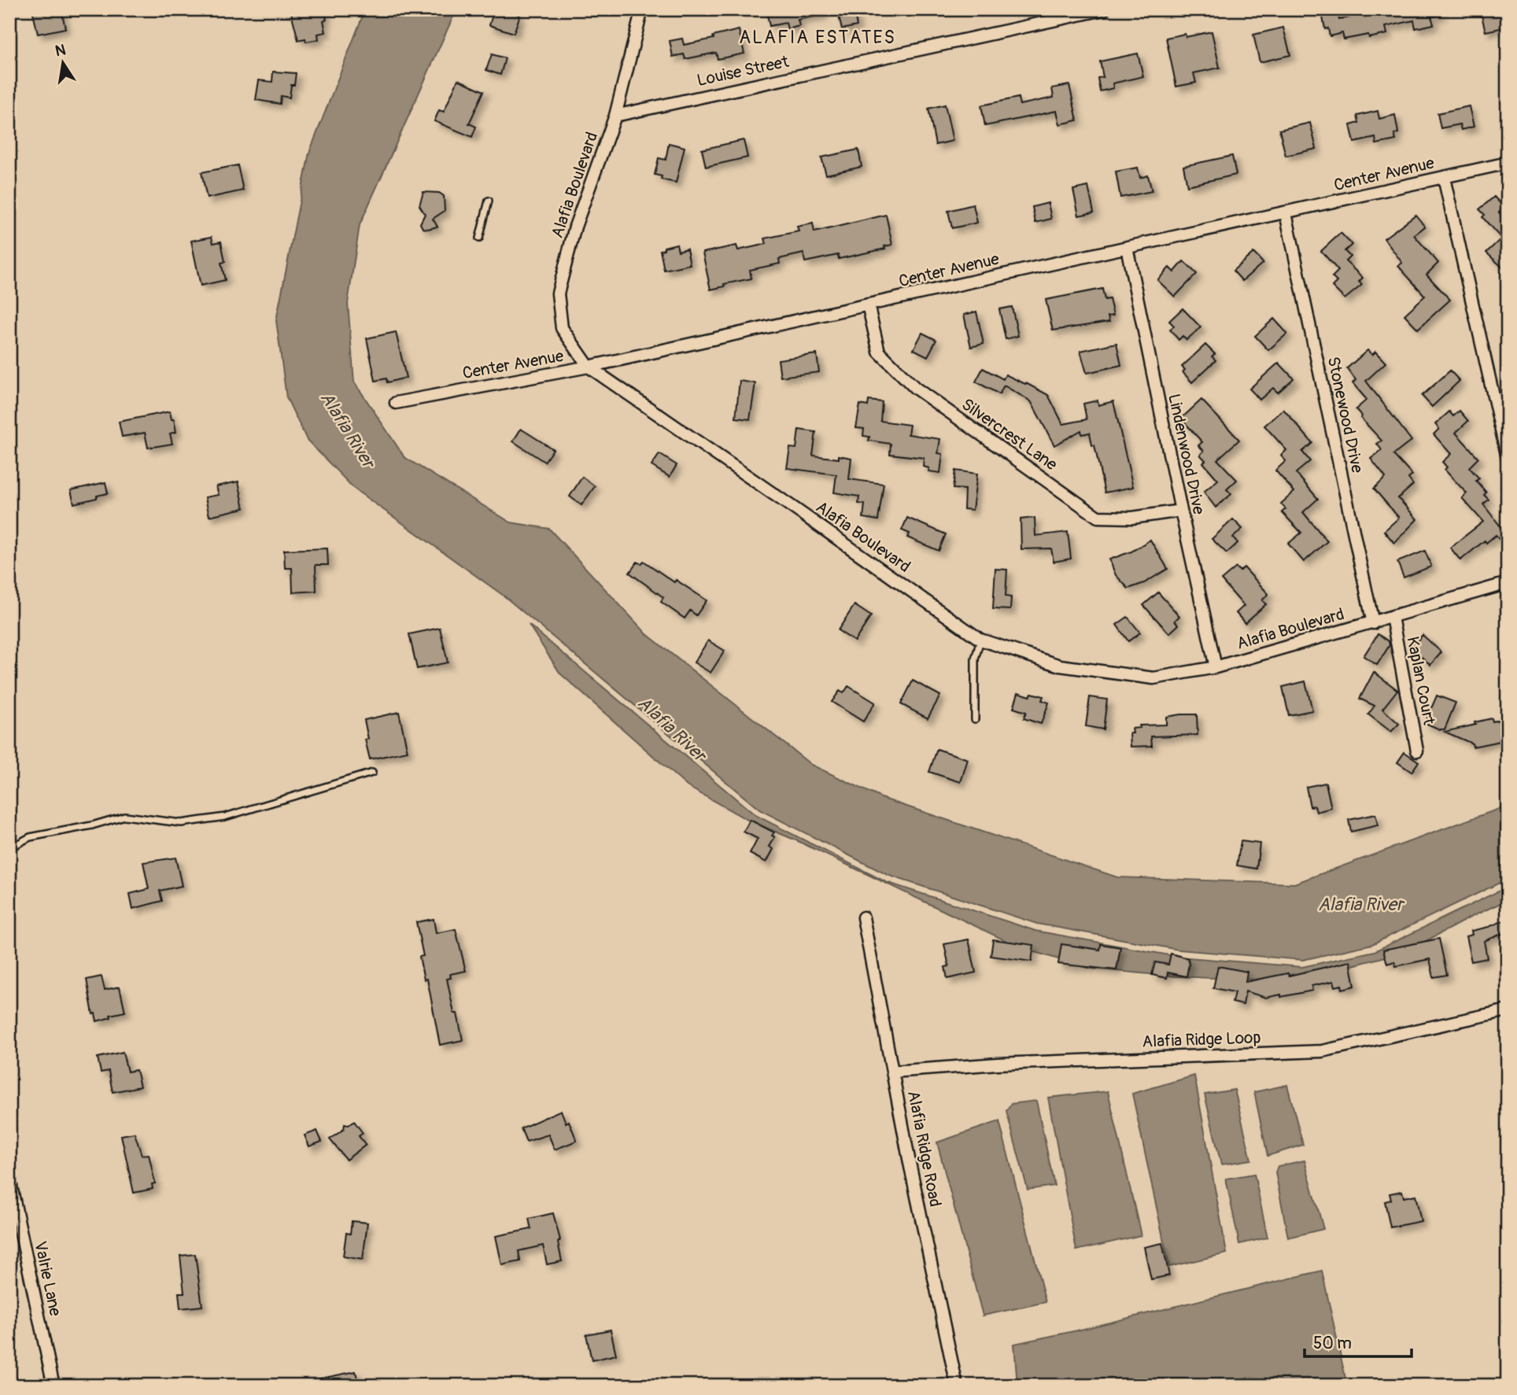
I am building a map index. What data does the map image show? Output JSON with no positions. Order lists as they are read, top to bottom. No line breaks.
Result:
{"streets":{"street":["Louise Street","Center Avenue","Alafia Boulevard","Stonewood Drive","Silvercrest Lane","Lindenwood Drive","Kaplan Court","Alafia Ridge Loop","Alafia Ridge Road","Valrie Lane"]},"crossings":[["Louise Street","Alafia Boulevard"],["Center Avenue","Alafia Boulevard"],["Center Avenue","Stonewood Drive"],["Center Avenue","Silvercrest Lane"],["Center Avenue","Lindenwood Drive"],["Alafia Boulevard","Stonewood Drive"],["Alafia Boulevard","Lindenwood Drive"],["Alafia Boulevard","Kaplan Court"],["Silvercrest Lane","Lindenwood Drive"],["Alafia Ridge Loop","Alafia Ridge Road"]],"districts":["ALAFIA ESTATES"],"water":["Alafia River"],"scale_bar":"50 m","north":"top"}
